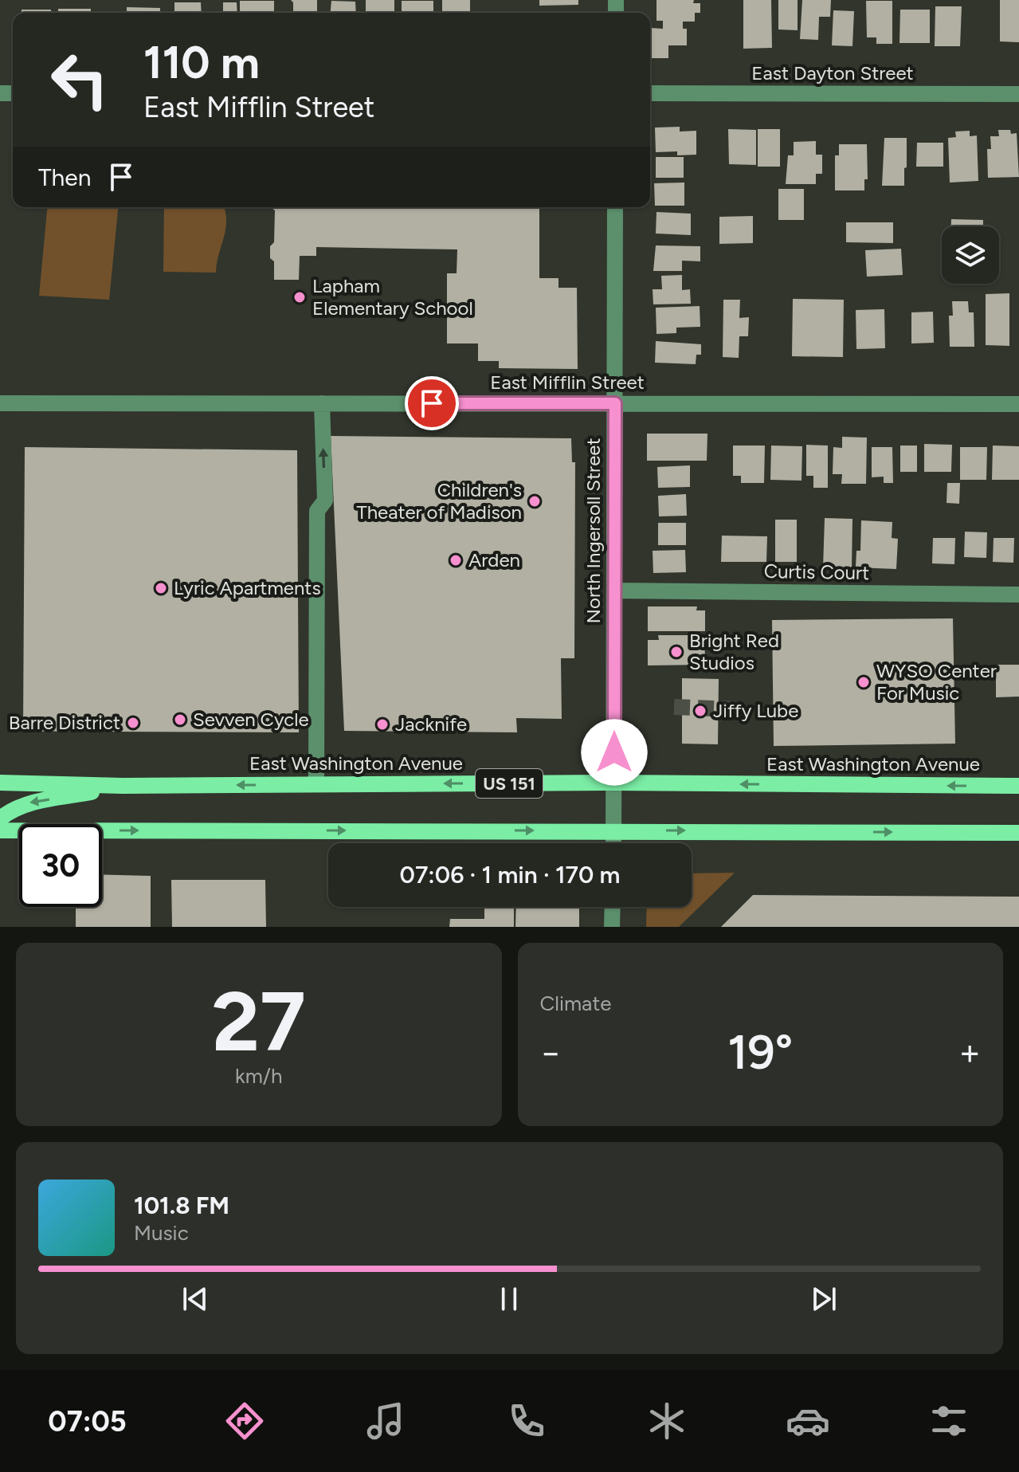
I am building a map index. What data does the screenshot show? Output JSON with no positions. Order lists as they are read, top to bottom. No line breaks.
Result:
{"streets":{"main road":["East Washington Avenue","US 151"],"street":["East Dayton Street","East Mifflin Street","North Ingersoll Street","Curtis Court"]},"crossings":[["East Mifflin Street","North Ingersoll Street"],["North Ingersoll Street","Curtis Court"],["North Ingersoll Street","East Washington Avenue"]],"places":["Lapham Elementary School","Children's Theater of Madison","Arden","Lyric Apartments","Bright Red Studios","WYSO Center For Music","Jiffy Lube","Sevven Cycle","Barre District","Jacknife"],"page":{"turn":["110 m","East Mifflin Street"],"then":"Then","limit":"30","trip":"07:06 · 1 min · 170 m","tile":[["27","km/h"],"Climate"],"heat":["−","19°","+"],"song":["101.8 FM","Music"],"tabs":"07:05"}}
